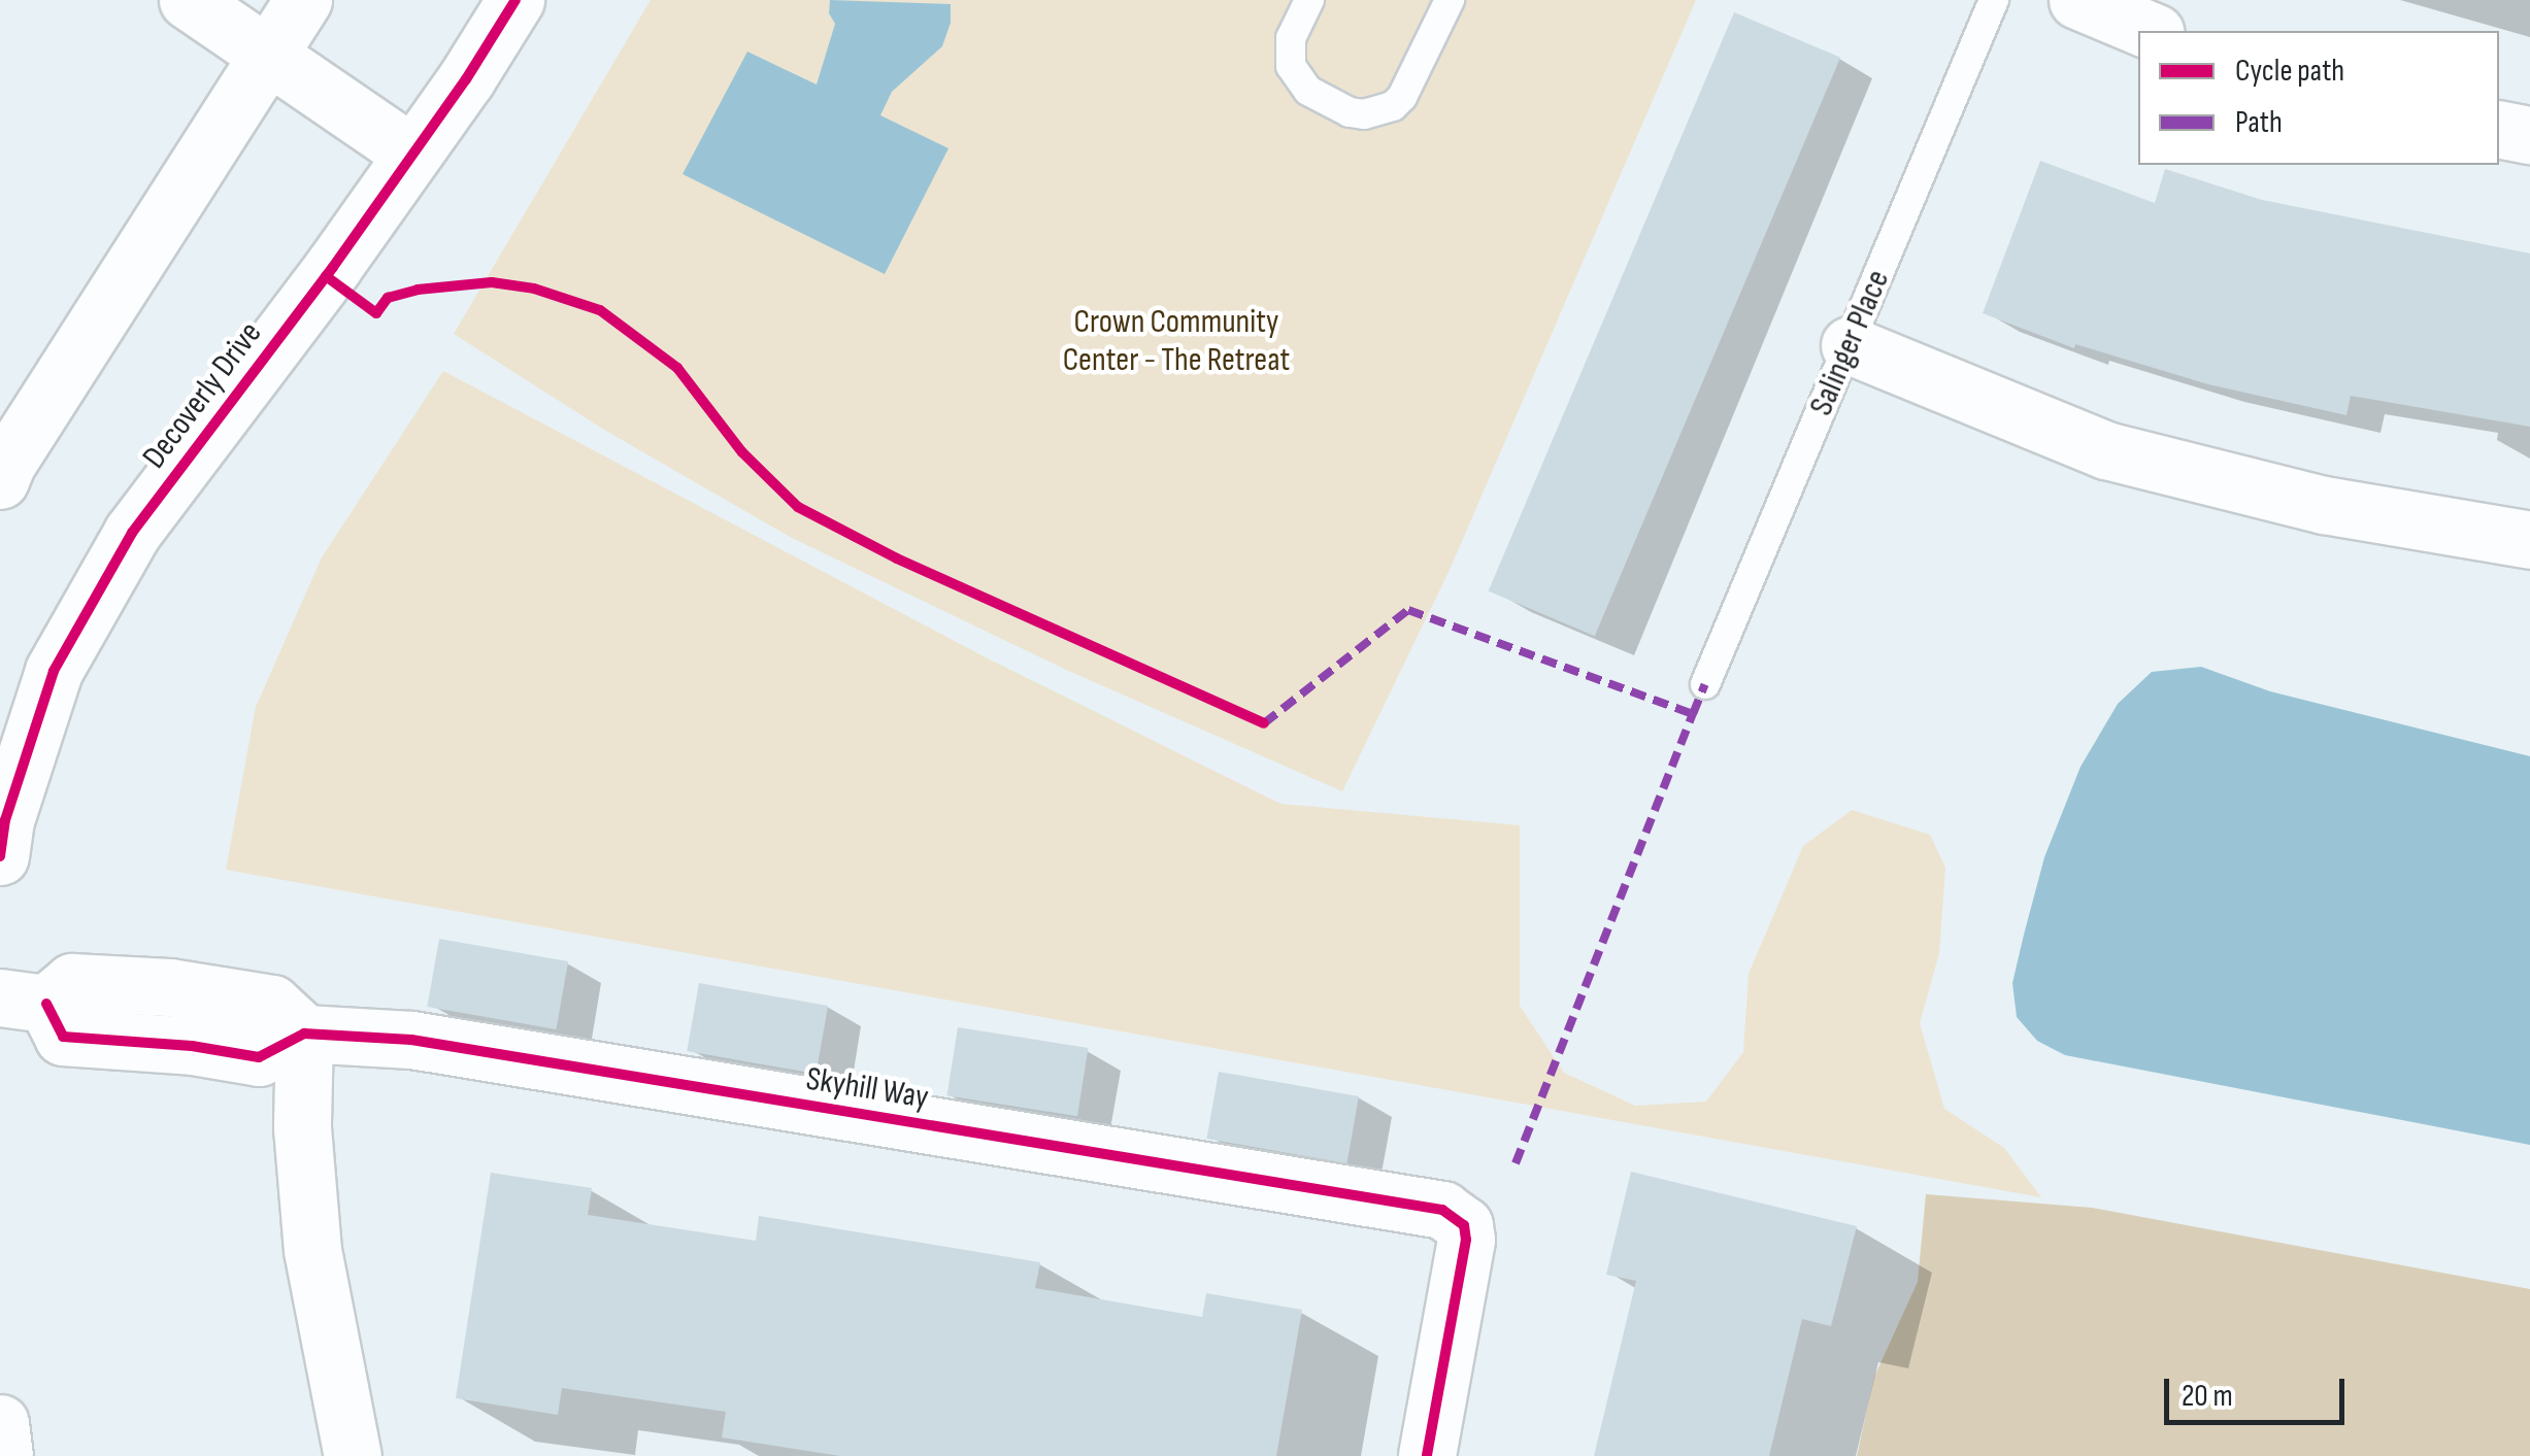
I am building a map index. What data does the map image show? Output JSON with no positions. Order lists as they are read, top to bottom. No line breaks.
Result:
{"streets":{"street":["Decoverly Drive","Skyhill Way"],"lane":["Salinger Place"]},"parks":["Crown Community Center - The Retreat"],"legend":["Cycle path","Path"],"scale_bar":"20 m"}
